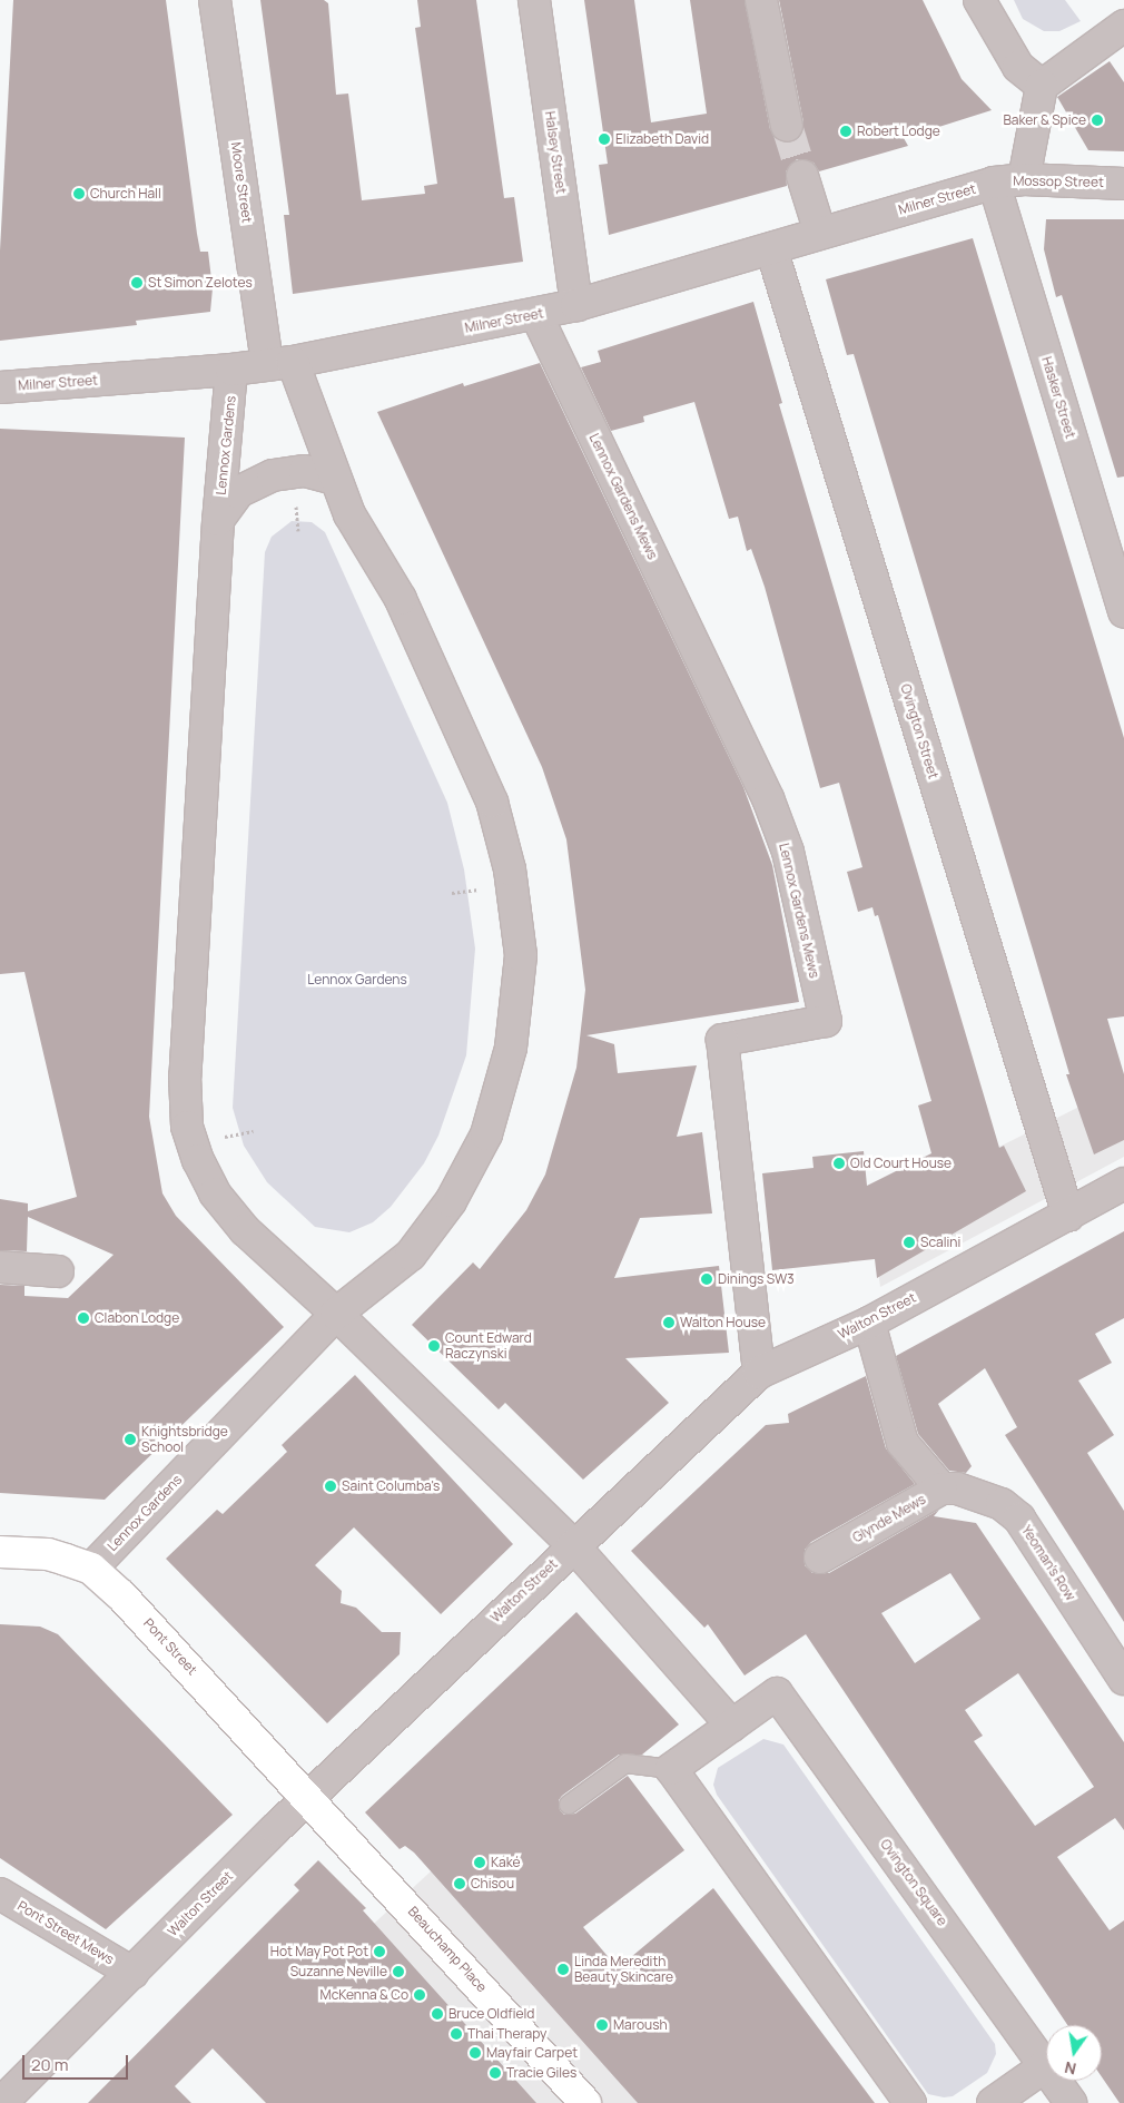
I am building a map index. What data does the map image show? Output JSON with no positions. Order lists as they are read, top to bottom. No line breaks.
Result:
{"streets":{"main road":["Pont Street","Beauchamp Place"],"street":["Halsey Street","Mossop Street","Moore Street","Milner Street","Hasker Street","Lennox Gardens","Lennox Gardens Mews","Ovington Street","Walton Street","Glynde Mews","Yeoman's Row","Ovington Square","Pont Street Mews"]},"crossings":[["Halsey Street","Milner Street"],["Mossop Street","Milner Street"],["Mossop Street","Hasker Street"],["Moore Street","Milner Street"],["Moore Street","Lennox Gardens"],["Milner Street","Hasker Street"],["Milner Street","Lennox Gardens"],["Milner Street","Lennox Gardens Mews"],["Milner Street","Ovington Street"],["Lennox Gardens","Walton Street"],["Lennox Gardens","Pont Street"],["Lennox Gardens Mews","Walton Street"],["Ovington Street","Walton Street"],["Walton Street","Glynde Mews"],["Walton Street","Pont Street"],["Walton Street","Pont Street Mews"],["Walton Street","Beauchamp Place"],["Glynde Mews","Yeoman's Row"],["Pont Street","Beauchamp Place"]],"parks":["Lennox Gardens"],"places":["Baker & Spice","Robert Lodge","Elizabeth David","Church Hall","St Simon Zelotes","Old Court House","Scalini","Dinings SW3","Clabon Lodge","Walton House","Count Edward Raczynski","Knightsbridge School","Saint Columba's","Kaké","Chisou","Hot May Pot Pot","Linda Meredith Beauty Skincare","Suzanne Neville","McKenna & Co","Bruce Oldfield","Maroush","Thai Therapy","Mayfair Carpet","Tracie Giles"],"scale_bar":"20 m","north":"bottom"}
